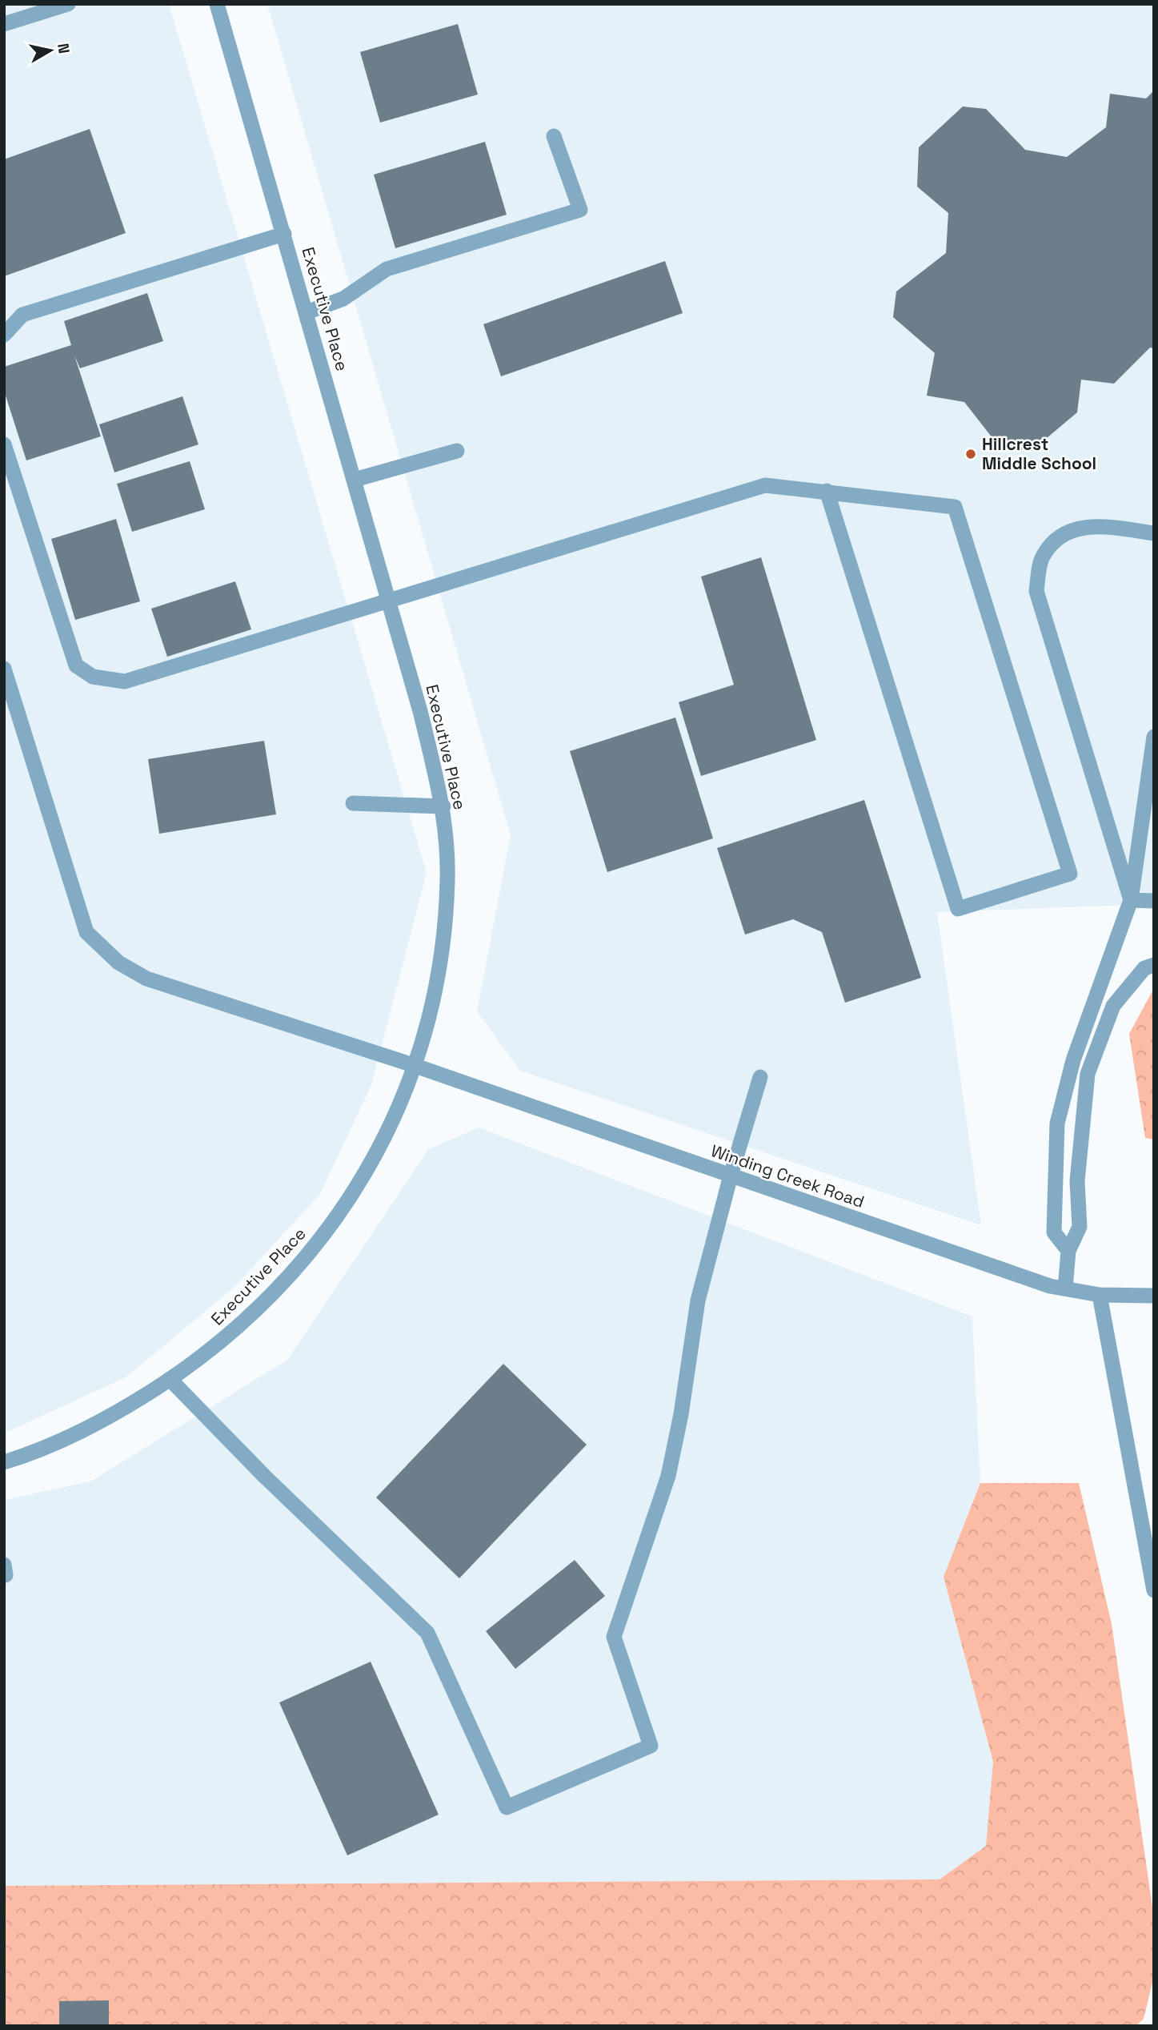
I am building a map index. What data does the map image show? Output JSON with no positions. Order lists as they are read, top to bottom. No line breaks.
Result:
{"streets":{"street":["Executive Place","Winding Creek Road"]},"crossings":[["Executive Place","Winding Creek Road"]],"places":["Hillcrest Middle School"],"north":"right"}
